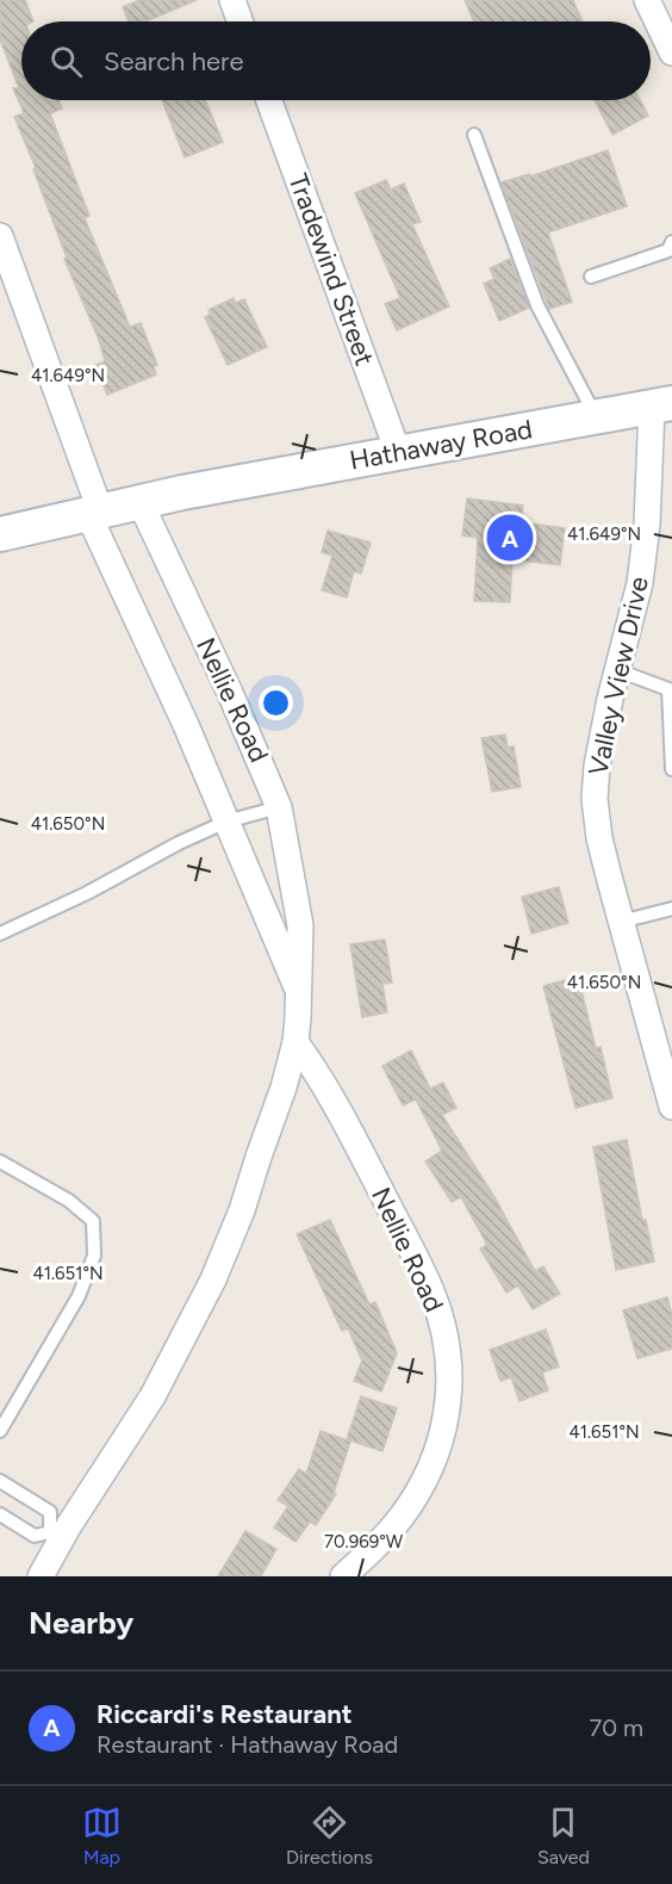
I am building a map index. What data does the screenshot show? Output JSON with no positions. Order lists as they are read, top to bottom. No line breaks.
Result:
{"streets":{"main road":["Hathaway Road"],"street":["Tradewind Street","Valley View Drive","Nellie Road"]},"crossings":[["Tradewind Street","Hathaway Road"],["Hathaway Road","Valley View Drive"],["Hathaway Road","Nellie Road"]],"page":{"search":"Search here","pins":"A","heading":"Nearby","list":[{"mark":"A","name":"Riccardi's Restaurant","note":"Restaurant · Hathaway Road","value":"70 m"}],"nav":["Map","Directions","Saved"]},"coordinates":["41.649°N","41.650°N","41.651°N","70.969°W"]}
